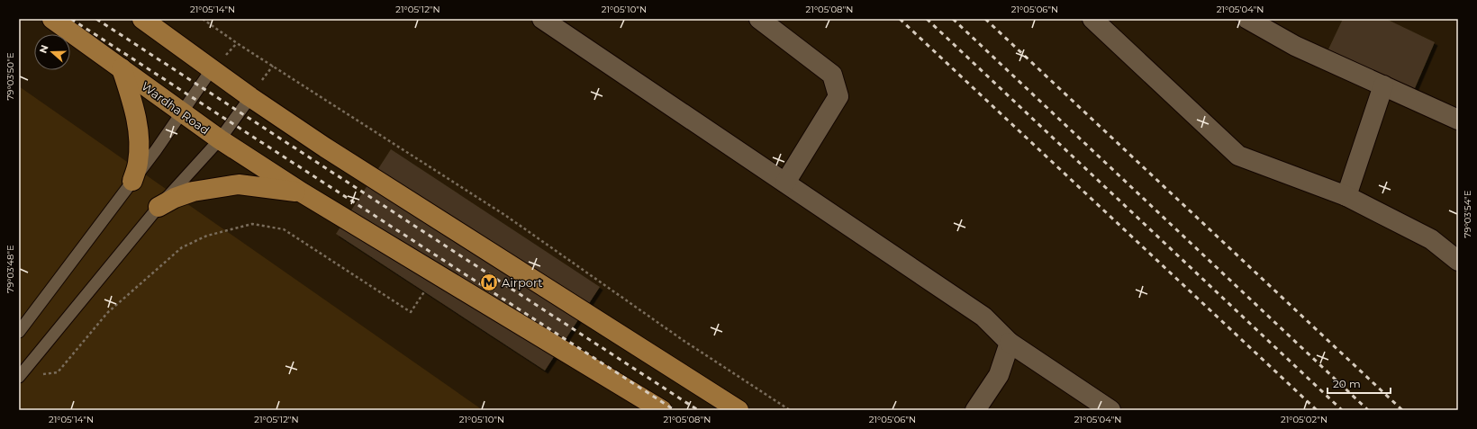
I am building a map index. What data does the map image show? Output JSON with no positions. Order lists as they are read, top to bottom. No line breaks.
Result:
{"streets":{"highway":["Wardha Road"]},"places":{"metro station":["Airport"]},"scale_bar":"20 m","north":"left","coordinates":["21°05'14\"N","21°05'12\"N","21°05'10\"N","21°05'08\"N","21°05'06\"N","21°05'04\"N","79°03'50\"E","79°03'54\"E","79°03'48\"E","21°05'02\"N"]}
